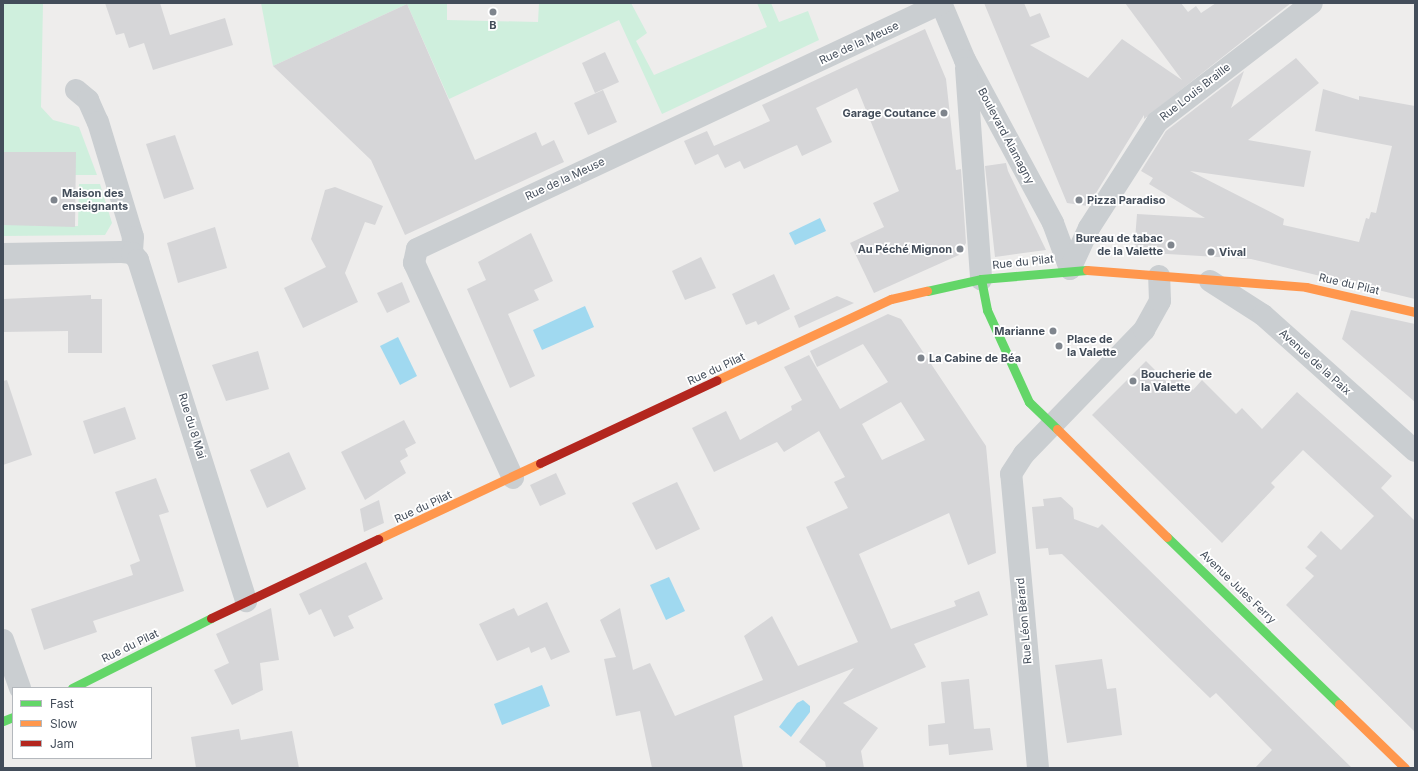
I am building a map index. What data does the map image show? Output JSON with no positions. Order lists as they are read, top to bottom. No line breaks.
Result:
{"streets":{"main road":["Rue du Pilat","Avenue Jules Ferry"],"street":["Rue de la Meuse","Rue Louis Braille","Boulevard Alamagny","Avenue de la Paix","Rue du 8 Mai","Rue Léon Bérard"]},"crossings":[["Rue de la Meuse","Boulevard Alamagny"],["Rue de la Meuse","Rue du Pilat"],["Rue Louis Braille","Boulevard Alamagny"],["Rue Louis Braille","Rue du Pilat"],["Boulevard Alamagny","Rue du Pilat"],["Rue du Pilat","Avenue de la Paix"],["Rue du Pilat","Rue du 8 Mai"],["Rue du Pilat","Avenue Jules Ferry"],["Avenue Jules Ferry","Rue Léon Bérard"]],"places":["B","Garage Coutance","Maison des enseignants","Pizza Paradiso","Bureau de tabac de la Valette","Au Péché Mignon","Vival","Marianne","Place de la Valette","La Cabine de Béa","Boucherie de la Valette"],"legend":["Fast","Slow","Jam"]}
